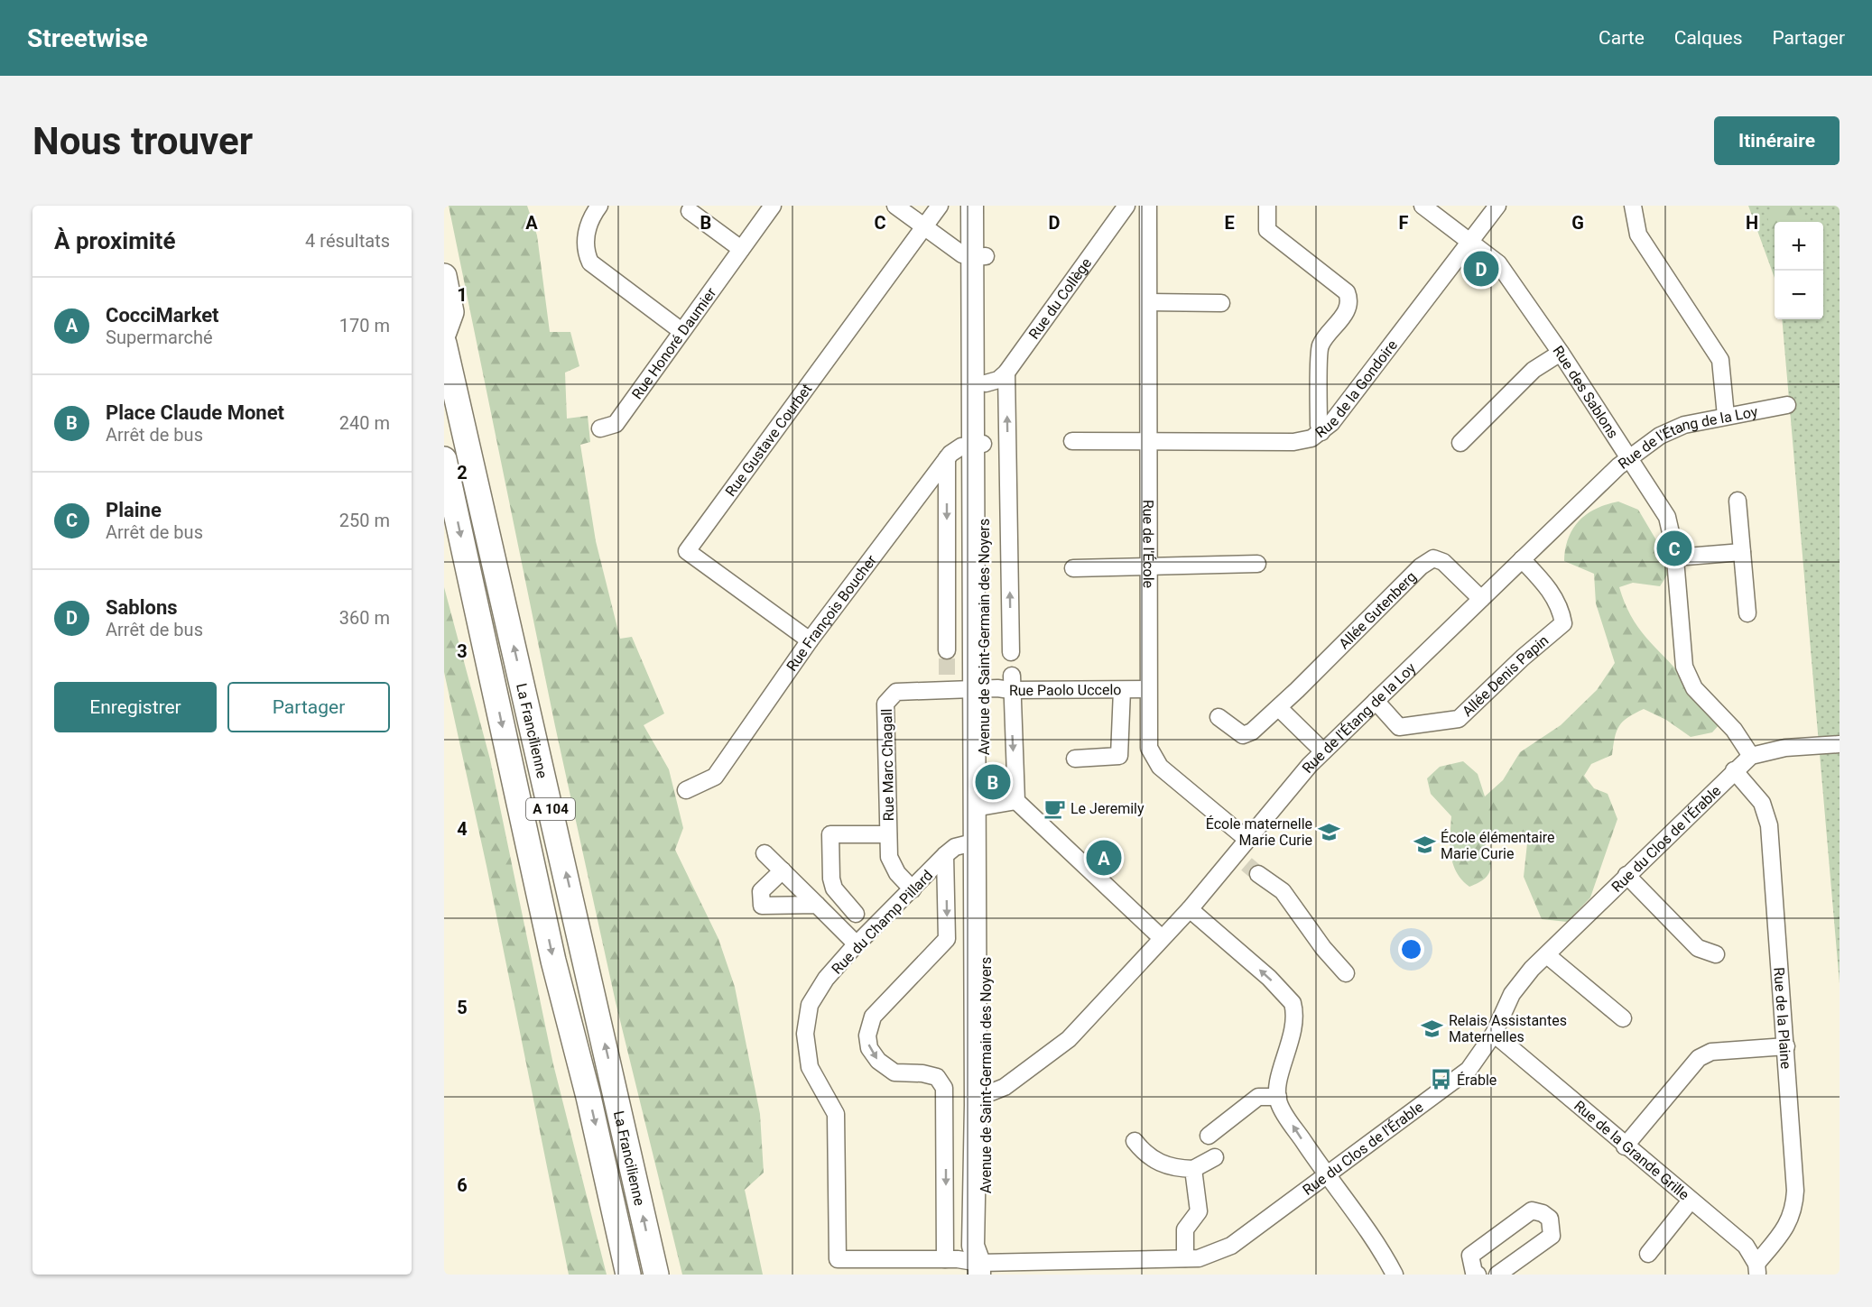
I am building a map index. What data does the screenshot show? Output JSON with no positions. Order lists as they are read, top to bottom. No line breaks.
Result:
{"streets":{"highway":["La Francilienne","A 104"],"main road":["Avenue de Saint-Germain des Noyers"],"street":["Rue du Collège","Rue Honoré Daumier","Rue de la Gondoire","Rue des Sablons","Rue Gustave Courbet","Rue de l'Étang de la Loy","Rue de l'École","Allée Gutenberg","Rue François Boucher","Allée Denis Papin","Rue Paolo Uccelo","Rue Marc Chagall","Rue du Clos de l'Érable","Rue du Champ Pillard","Rue de la Plaine","Rue de la Grande Grille"]},"crossings":[["Rue du Collège","Avenue de Saint-Germain des Noyers"],["Rue de la Gondoire","Rue des Sablons"],["Rue de la Gondoire","Rue de l'École"],["Rue des Sablons","Rue de l'Étang de la Loy"],["Rue des Sablons","Rue du Clos de l'Érable"],["Rue Gustave Courbet","Rue François Boucher"],["Rue de l'Étang de la Loy","Rue de l'École"],["Rue de l'Étang de la Loy","Allée Gutenberg"],["Rue de l'Étang de la Loy","Avenue de Saint-Germain des Noyers"],["Rue de l'Étang de la Loy","Allée Denis Papin"],["Rue de l'École","Rue Paolo Uccelo"],["Rue François Boucher","Avenue de Saint-Germain des Noyers"],["Avenue de Saint-Germain des Noyers","Rue Paolo Uccelo"],["Avenue de Saint-Germain des Noyers","Rue Marc Chagall"],["Avenue de Saint-Germain des Noyers","Rue du Clos de l'Érable"],["Avenue de Saint-Germain des Noyers","Rue du Champ Pillard"],["Rue Paolo Uccelo","Rue Marc Chagall"],["Rue Marc Chagall","Rue du Champ Pillard"],["Rue du Clos de l'Érable","Rue du Champ Pillard"],["Rue du Clos de l'Érable","Rue de la Plaine"],["Rue du Clos de l'Érable","Rue de la Grande Grille"],["Rue de la Plaine","Rue de la Grande Grille"]],"places":{"cafe":["Le Jeremily"],"school or university":["École maternelle Marie Curie","École élémentaire Marie Curie","Relais Assistantes Maternelles"],"bus stop":["Érable"]},"page":{"header":"Streetwise","nav":["Carte","Calques","Partager"],"buttons":["Itinéraire",["Enregistrer","Partager"]],"title":"Nous trouver","heading":["À proximité","4 résultats"],"map_buttons":["+","−"],"pins":["D","C","B","A"],"list":[{"mark":"A","name":"CocciMarket","note":"Supermarché","value":"170 m"},{"mark":"B","name":"Place Claude Monet","note":"Arrêt de bus","value":"240 m"},{"mark":"C","name":"Plaine","note":"Arrêt de bus","value":"250 m"},{"mark":"D","name":"Sablons","note":"Arrêt de bus","value":"360 m"}]},"grid":{"columns":["A","B","C","D","E","F","G","H"],"rows":["1","2","3","4","5","6"]}}
